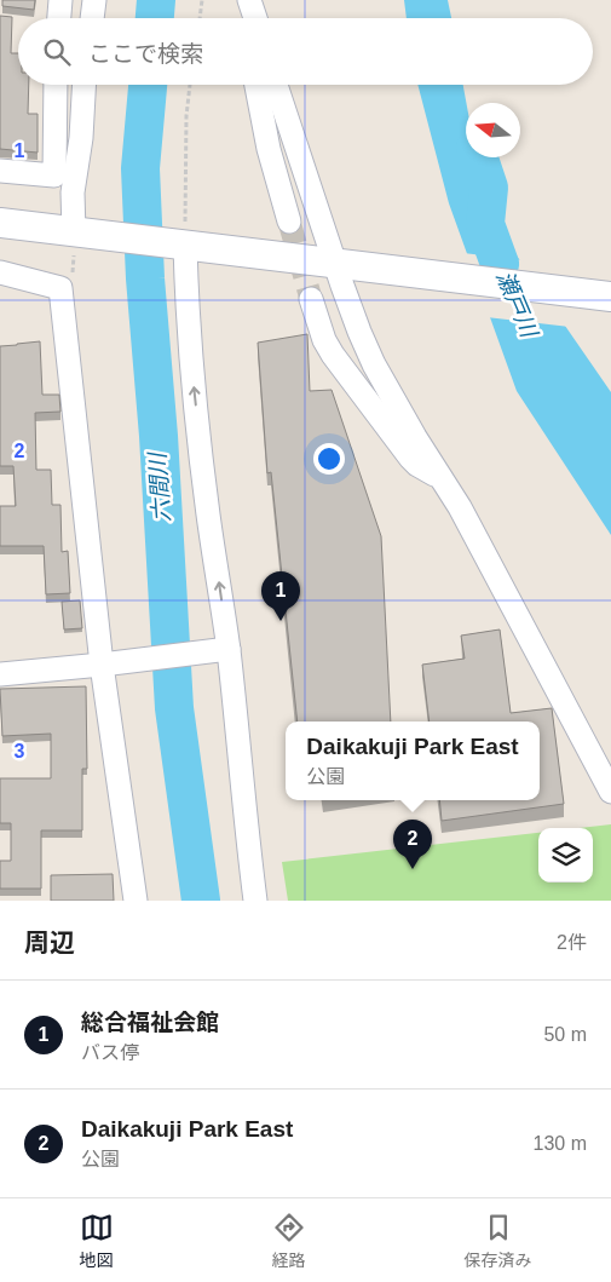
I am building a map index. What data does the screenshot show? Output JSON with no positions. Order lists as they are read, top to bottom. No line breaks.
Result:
{"water":["瀬戸川","六間川"],"north":"left","page":{"search":"ここで検索","pins":["1","2"],"popup":["Daikakuji Park East","公園"],"heading":["周辺","2件"],"list":[{"mark":"1","name":"総合福祉会館","note":"バス停","value":"50 m"},{"mark":"2","name":"Daikakuji Park East","note":"公園","value":"130 m"}],"nav":["地図","経路","保存済み"]},"grid":{"rows":["1","2","3"]}}
